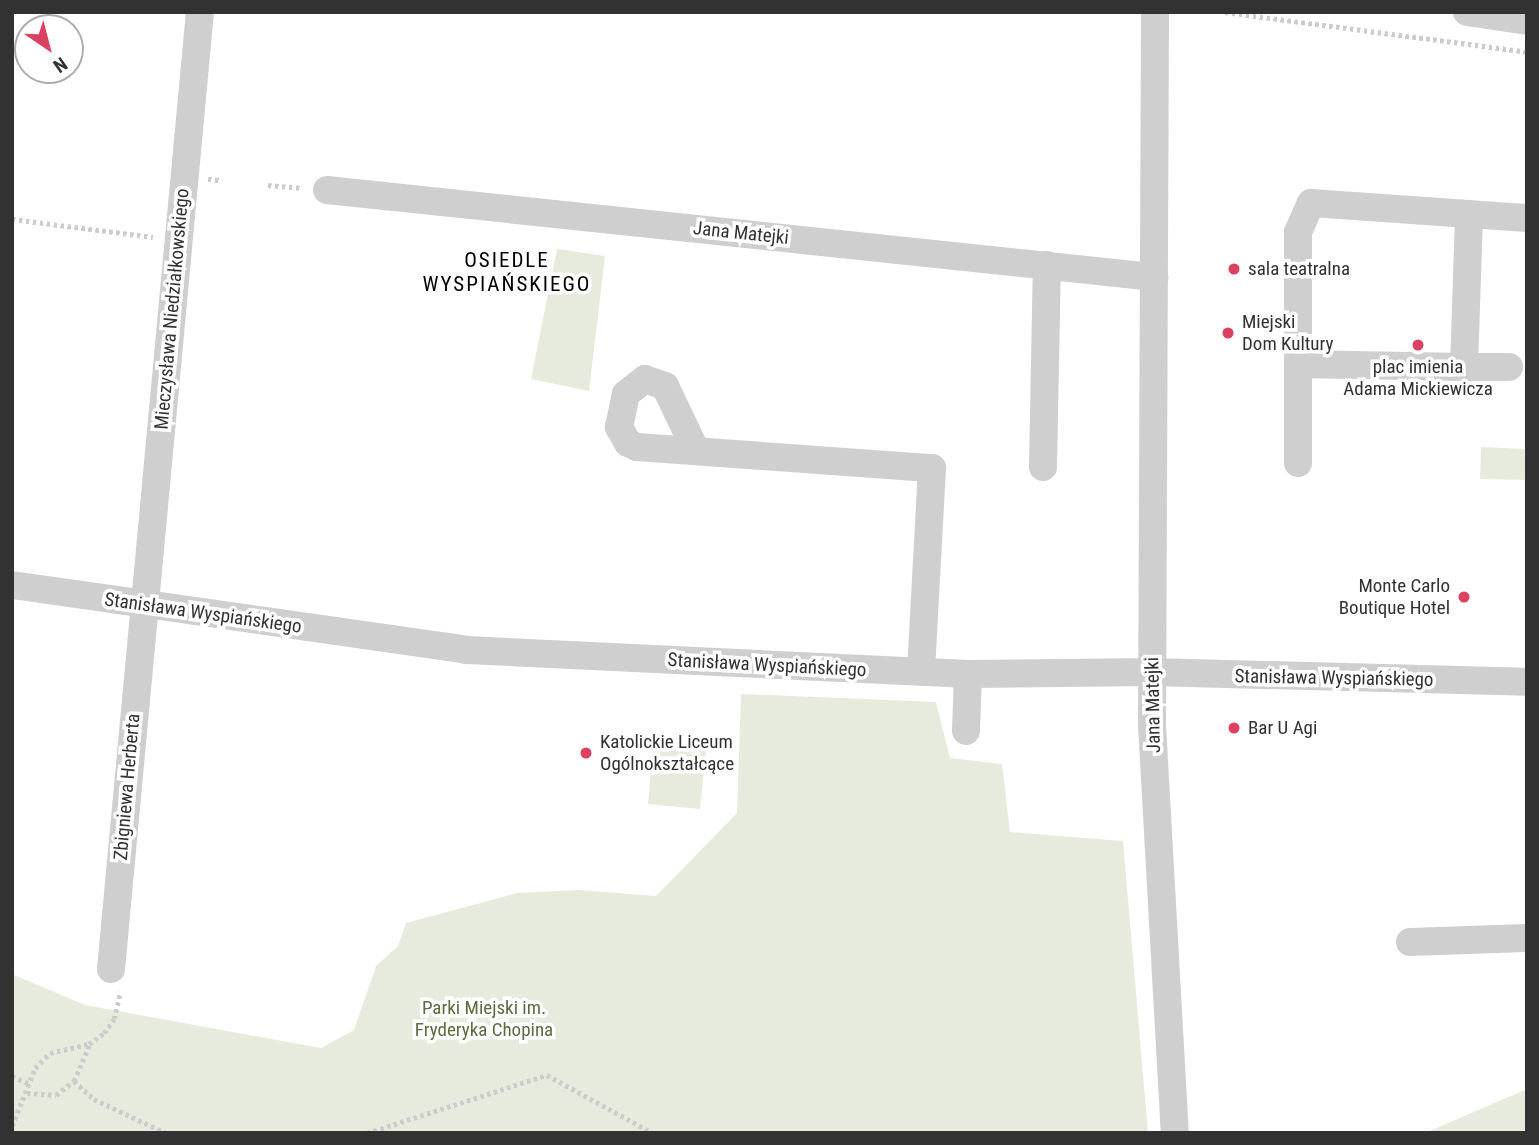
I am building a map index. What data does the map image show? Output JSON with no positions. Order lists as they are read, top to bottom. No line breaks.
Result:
{"streets":{"street":["Jana Matejki","Mieczysława Niedziałkowskiego","Stanisława Wyspiańskiego","Zbigniewa Herberta"]},"crossings":[["Jana Matejki","Stanisława Wyspiańskiego"],["Mieczysława Niedziałkowskiego","Stanisława Wyspiańskiego"],["Mieczysława Niedziałkowskiego","Zbigniewa Herberta"],["Stanisława Wyspiańskiego","Zbigniewa Herberta"]],"districts":["OSIEDLE WYSPIAŃSKIEGO"],"parks":["Parki Miejski im. Fryderyka Chopina"],"places":["sala teatralna","Miejski Dom Kultury","plac imienia Adama Mickiewicza","Monte Carlo Boutique Hotel","Bar U Agi","Katolickie Liceum Ogólnokształcące"],"north":"bottom right"}
